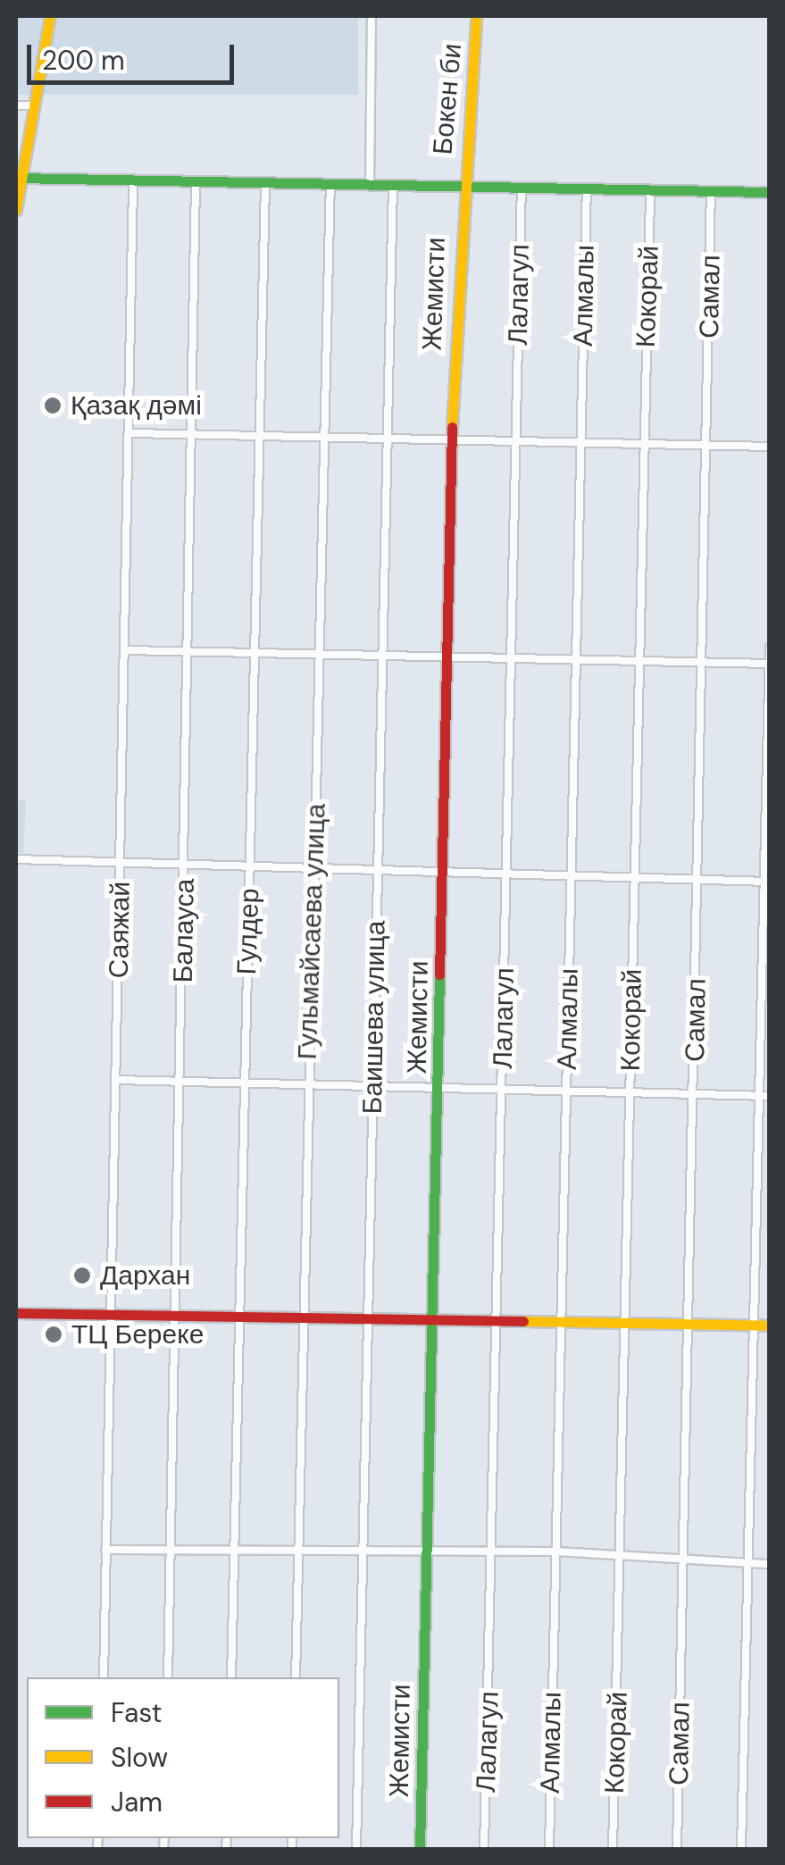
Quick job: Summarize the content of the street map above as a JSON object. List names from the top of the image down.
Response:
{
  "streets": {
    "street": [
      "Бокен би",
      "Жемисти",
      "Лалагул",
      "Алмалы",
      "Кокорай",
      "Самал",
      "Саяжай",
      "Балауса",
      "Гулдер",
      "Гульмайсаева улица",
      "Баишева улица"
    ]
  },
  "crossings": [
    ["Бокен би", "Жемисти"]
  ],
  "places": ["Қазақ дәмі", "Дархан", "ТЦ Береке"],
  "legend": ["Fast", "Slow", "Jam"],
  "scale_bar": "200 m"
}
